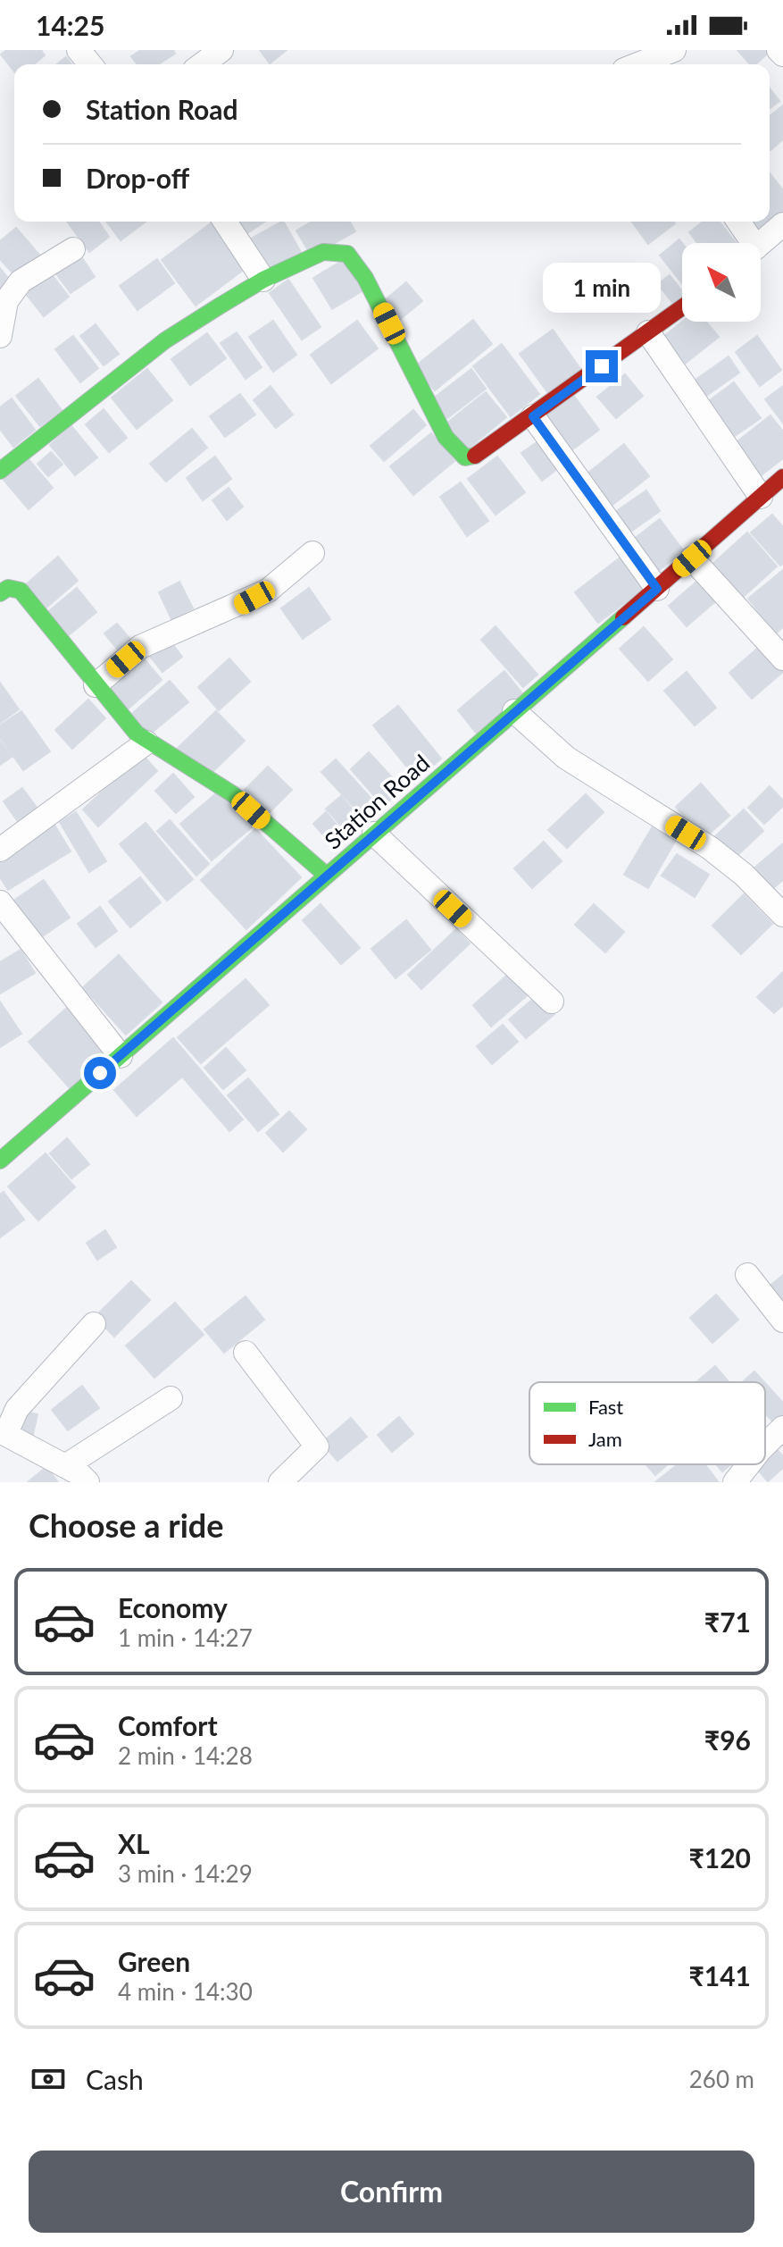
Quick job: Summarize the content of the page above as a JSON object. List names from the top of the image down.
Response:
{
  "streets": {
    "street": ["Station Road"]
  },
  "legend": ["Fast", "Jam"],
  "north": "top left",
  "page": {
    "status": "14:25",
    "banner": ["Station Road", "Drop-off"],
    "bubble": "1 min",
    "heading": "Choose a ride",
    "list": [
      {
        "name": "Economy",
        "note": "1 min · 14:27",
        "value": "₹71"
      },
      {
        "name": "Comfort",
        "note": "2 min · 14:28",
        "value": "₹96"
      },
      {
        "name": "XL",
        "note": "3 min · 14:29",
        "value": "₹120"
      },
      {
        "name": "Green",
        "note": "4 min · 14:30",
        "value": "₹141"
      }
    ],
    "pay": ["Cash", "260 m"],
    "buttons": "Confirm"
  }
}
